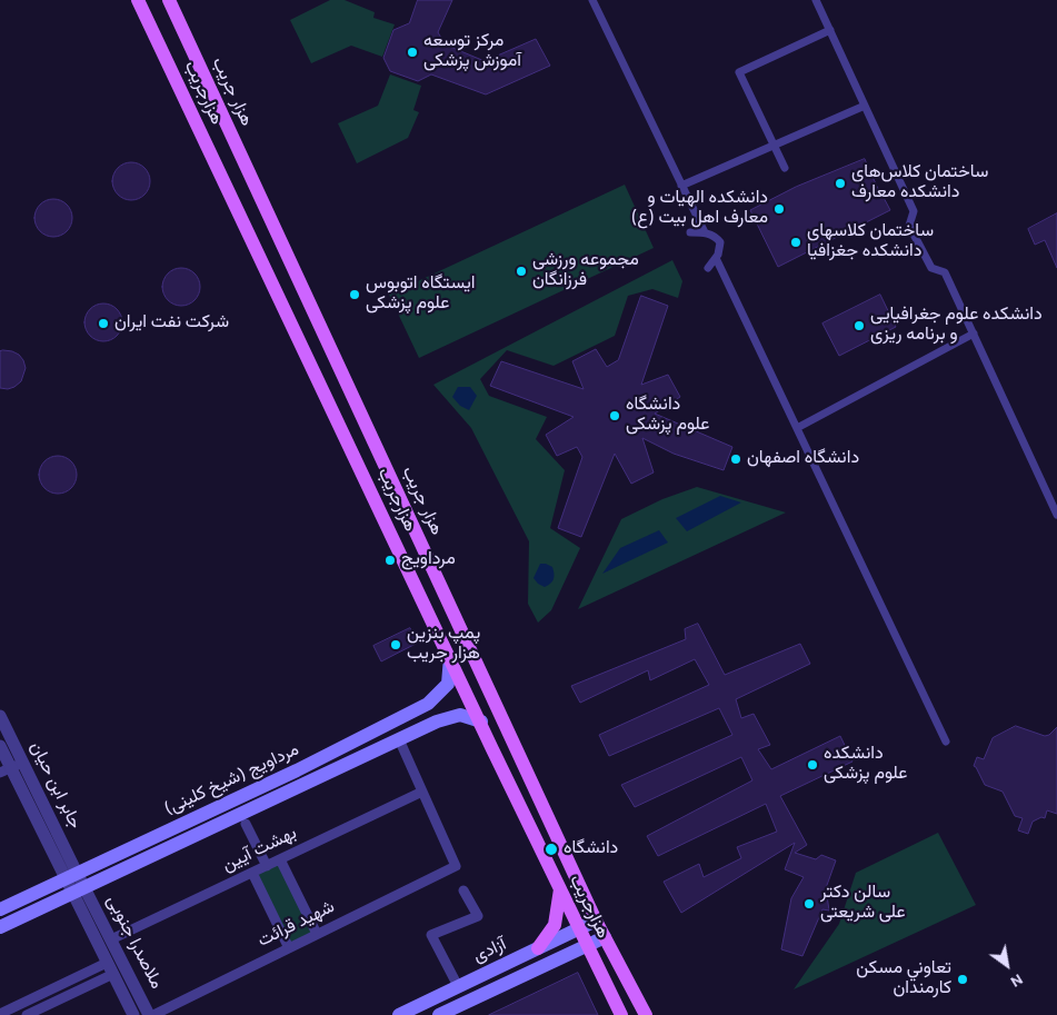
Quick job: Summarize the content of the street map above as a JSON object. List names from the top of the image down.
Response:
{
  "streets": {
    "main road": [
      "هزار جریب",
      "هزارجریب",
      "مرداویج (شیخ کلینی)",
      "آزادی"
    ],
    "street": [
      "جابر ابن حیان",
      "بهشت آیین",
      "شهید قرائت",
      "ملاصدرا جنوبی"
    ]
  },
  "crossings": [
    ["هزار جریب", "آزادی"],
    ["هزارجریب", "مرداویج (شیخ کلینی)"],
    ["هزارجریب", "آزادی"],
    ["مرداویج (شیخ کلینی)", "جابر ابن حیان"],
    ["مرداویج (شیخ کلینی)", "ملاصدرا جنوبی"],
    ["جابر ابن حیان", "ملاصدرا جنوبی"],
    ["بهشت آیین", "شهید قرائت"],
    ["بهشت آیین", "ملاصدرا جنوبی"],
    ["شهید قرائت", "ملاصدرا جنوبی"]
  ],
  "places": [
    "مرکز توسعه آموزش پزشکی",
    "ساختمان کلاس‌های دانشکده معارف",
    "دانشکده الهیات و معارف اهل بیت (ع)",
    "ساختمان کلاسهای دانشکده جغزافیا",
    "مجموعه ورزشی فرزانگان",
    "ایستگاه اتوبوس علوم پزشکی",
    "شرکت نفت ایران",
    "دانشکده علوم جغرافیایی و برنامه ریزی",
    "دانشگاه علوم پزشکی",
    "دانشگاه اصفهان",
    "مرداویج",
    "پمپ بنزین هزار جریب",
    "دانشکده علوم پزشکی",
    "دانشگاه",
    "سالن دکتر علی شریعتی",
    "تعاوني مسکن کارمندان"
  ],
  "north": "bottom right"
}
